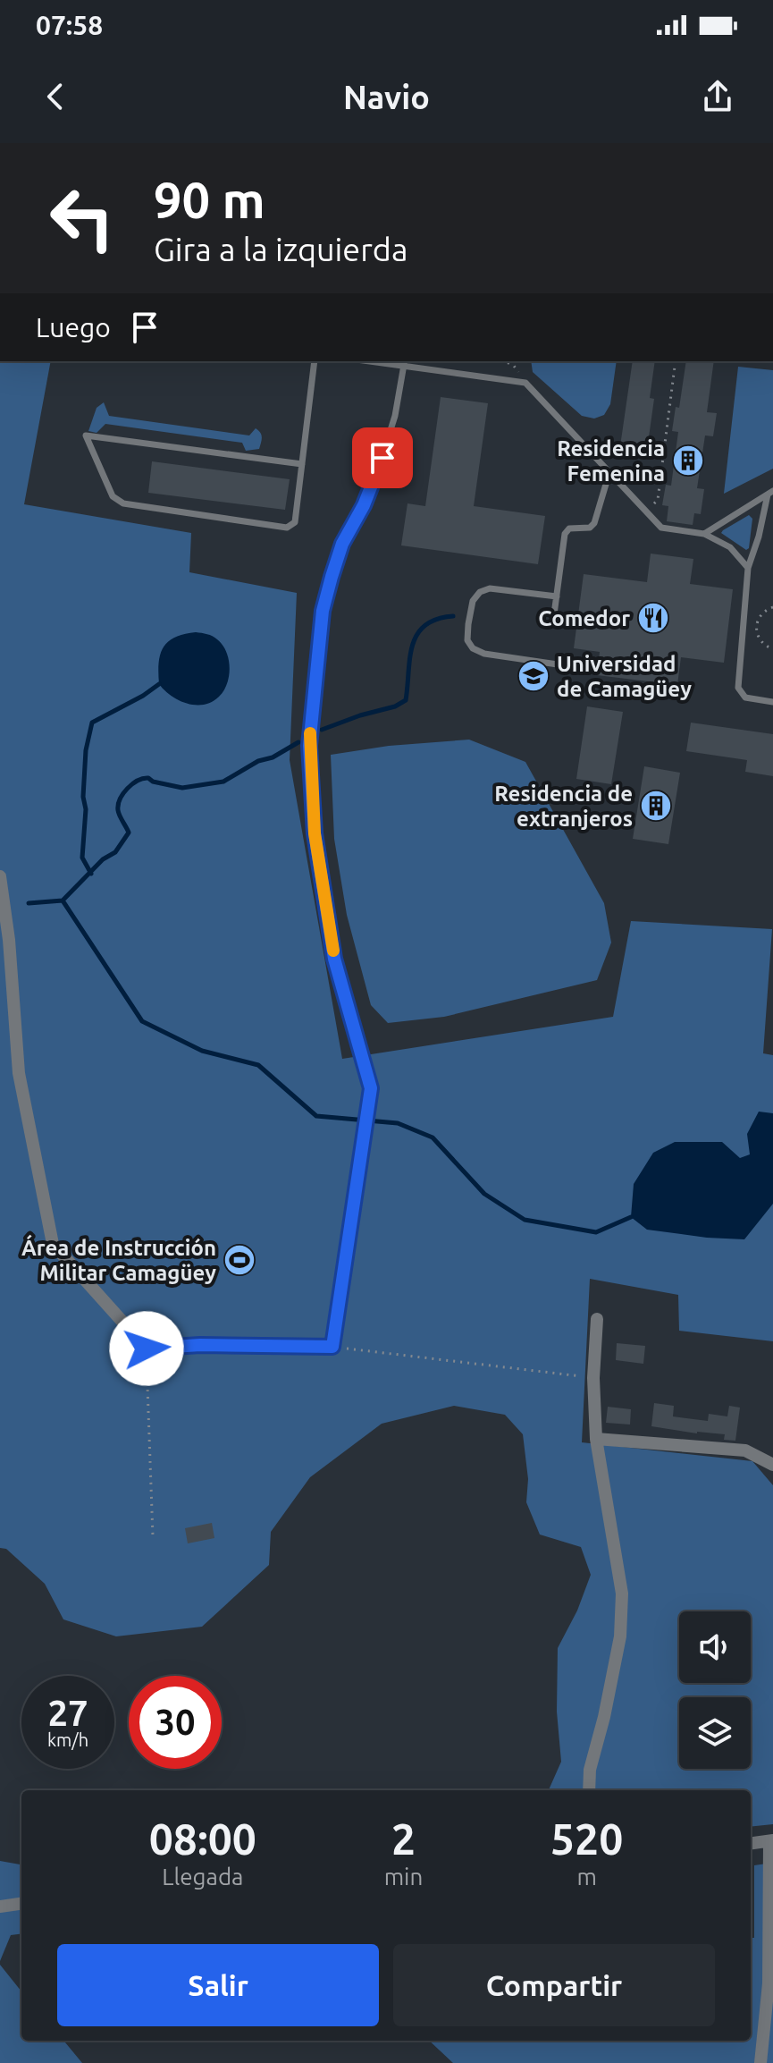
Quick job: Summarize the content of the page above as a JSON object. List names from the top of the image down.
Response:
{
  "places": {
    "building": ["Residencia Femenina", "Residencia de extranjeros"],
    "restaurant": ["Comedor"],
    "school or university": ["Universidad de Camagüey"],
    "sports": ["Área de Instrucción Militar Camagüey"]
  },
  "page": {
    "status": "07:58",
    "header": "Navio",
    "turn": ["90 m", "Gira a la izquierda"],
    "then": "Luego",
    "speed": "27 km/h",
    "limit": "30",
    "eta": [
      "08:00",
      "Llegada",
      "2",
      "min",
      "520",
      "m"
    ],
    "buttons": ["Salir", "Compartir"]
  }
}
